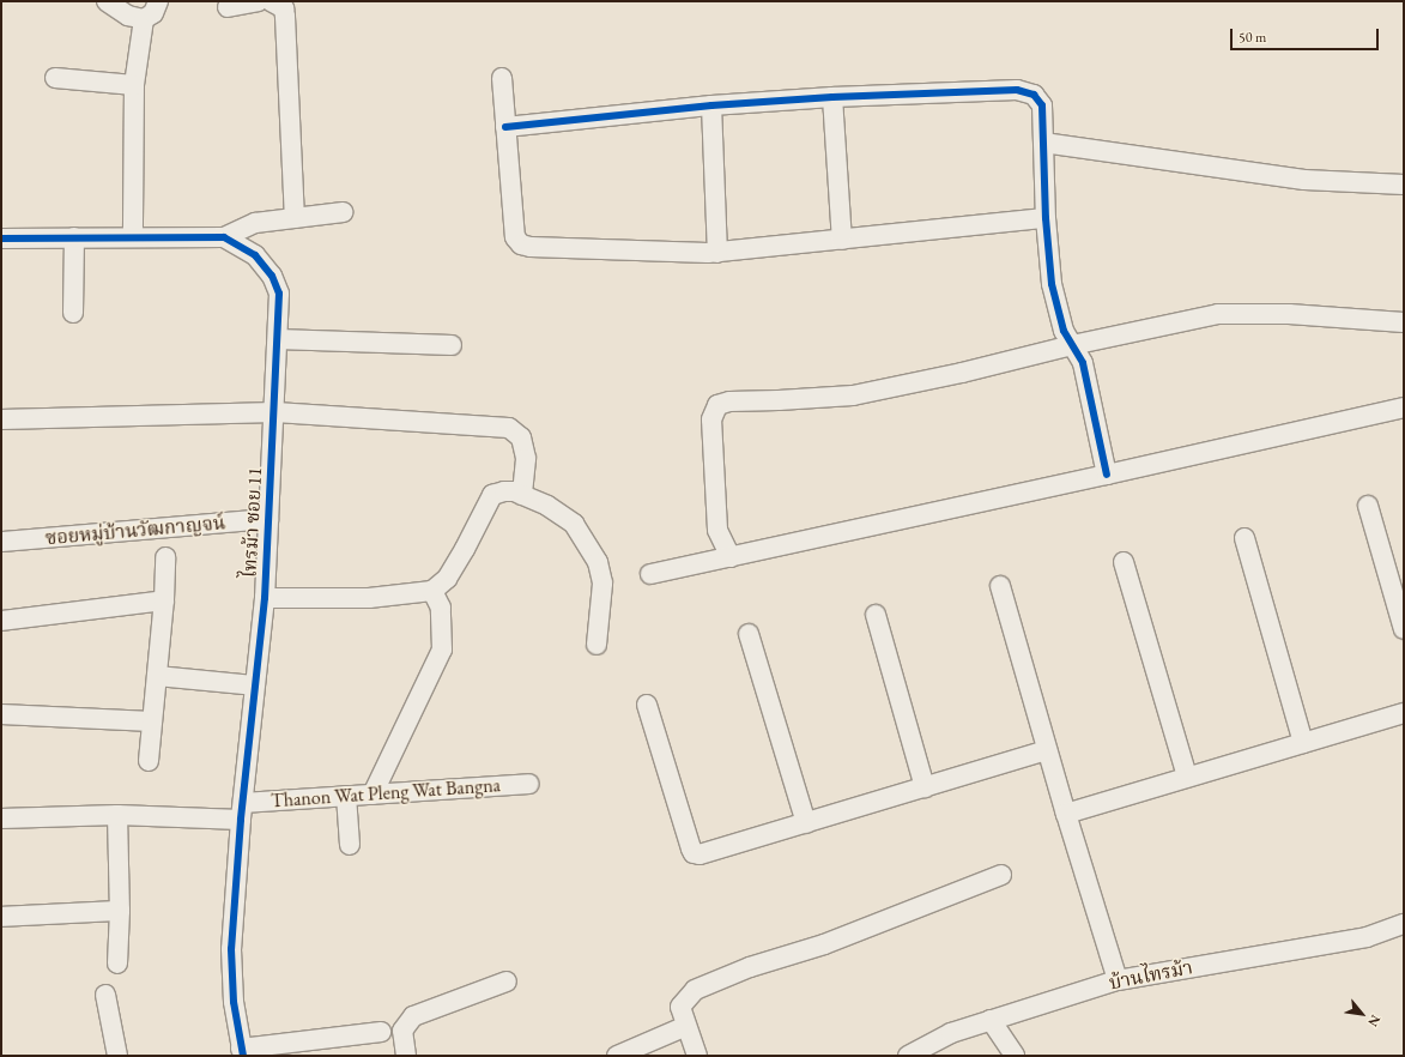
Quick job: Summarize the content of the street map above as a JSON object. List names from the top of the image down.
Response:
{
  "streets": {
    "street": [
      "ไทรม้า ซอย 11",
      "ซอยหมู่บ้านวัฒกาญจน์",
      "Thanon Wat Pleng Wat Bangna",
      "บ้านไทรม้า"
    ]
  },
  "crossings": [
    ["ไทรม้า ซอย 11", "ซอยหมู่บ้านวัฒกาญจน์"],
    ["ไทรม้า ซอย 11", "Thanon Wat Pleng Wat Bangna"]
  ],
  "scale_bar": "50 m",
  "north": "bottom right"
}
